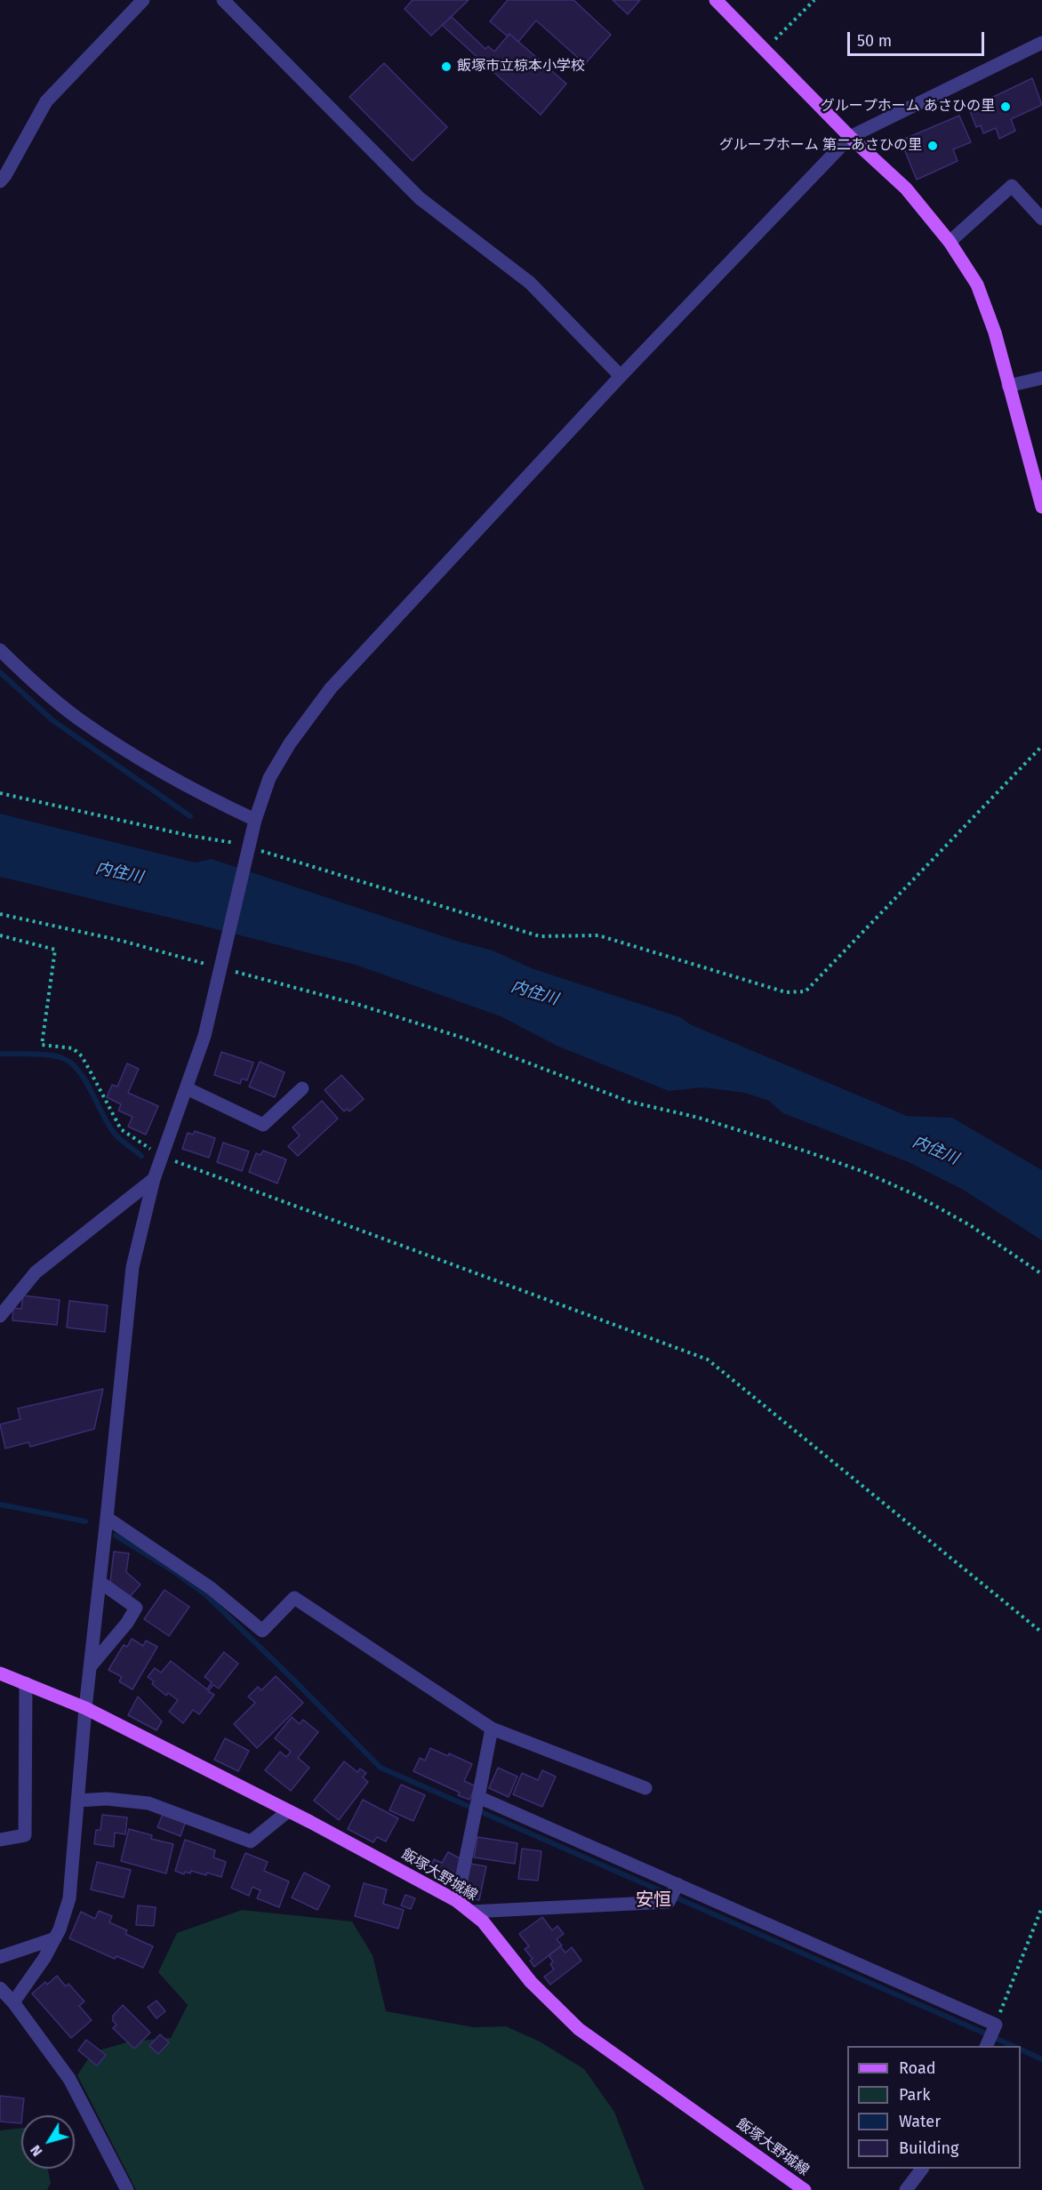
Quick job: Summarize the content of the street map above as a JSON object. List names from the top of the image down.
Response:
{
  "streets": {
    "main road": ["飯塚大野城線"]
  },
  "districts": ["安恒"],
  "water": ["内住川"],
  "places": ["飯塚市立椋本小学校", "グループホーム あさひの里", "グループホーム 第二あさひの里"],
  "legend": [
    "Road",
    "Park",
    "Water",
    "Building"
  ],
  "scale_bar": "50 m",
  "north": "bottom left"
}
